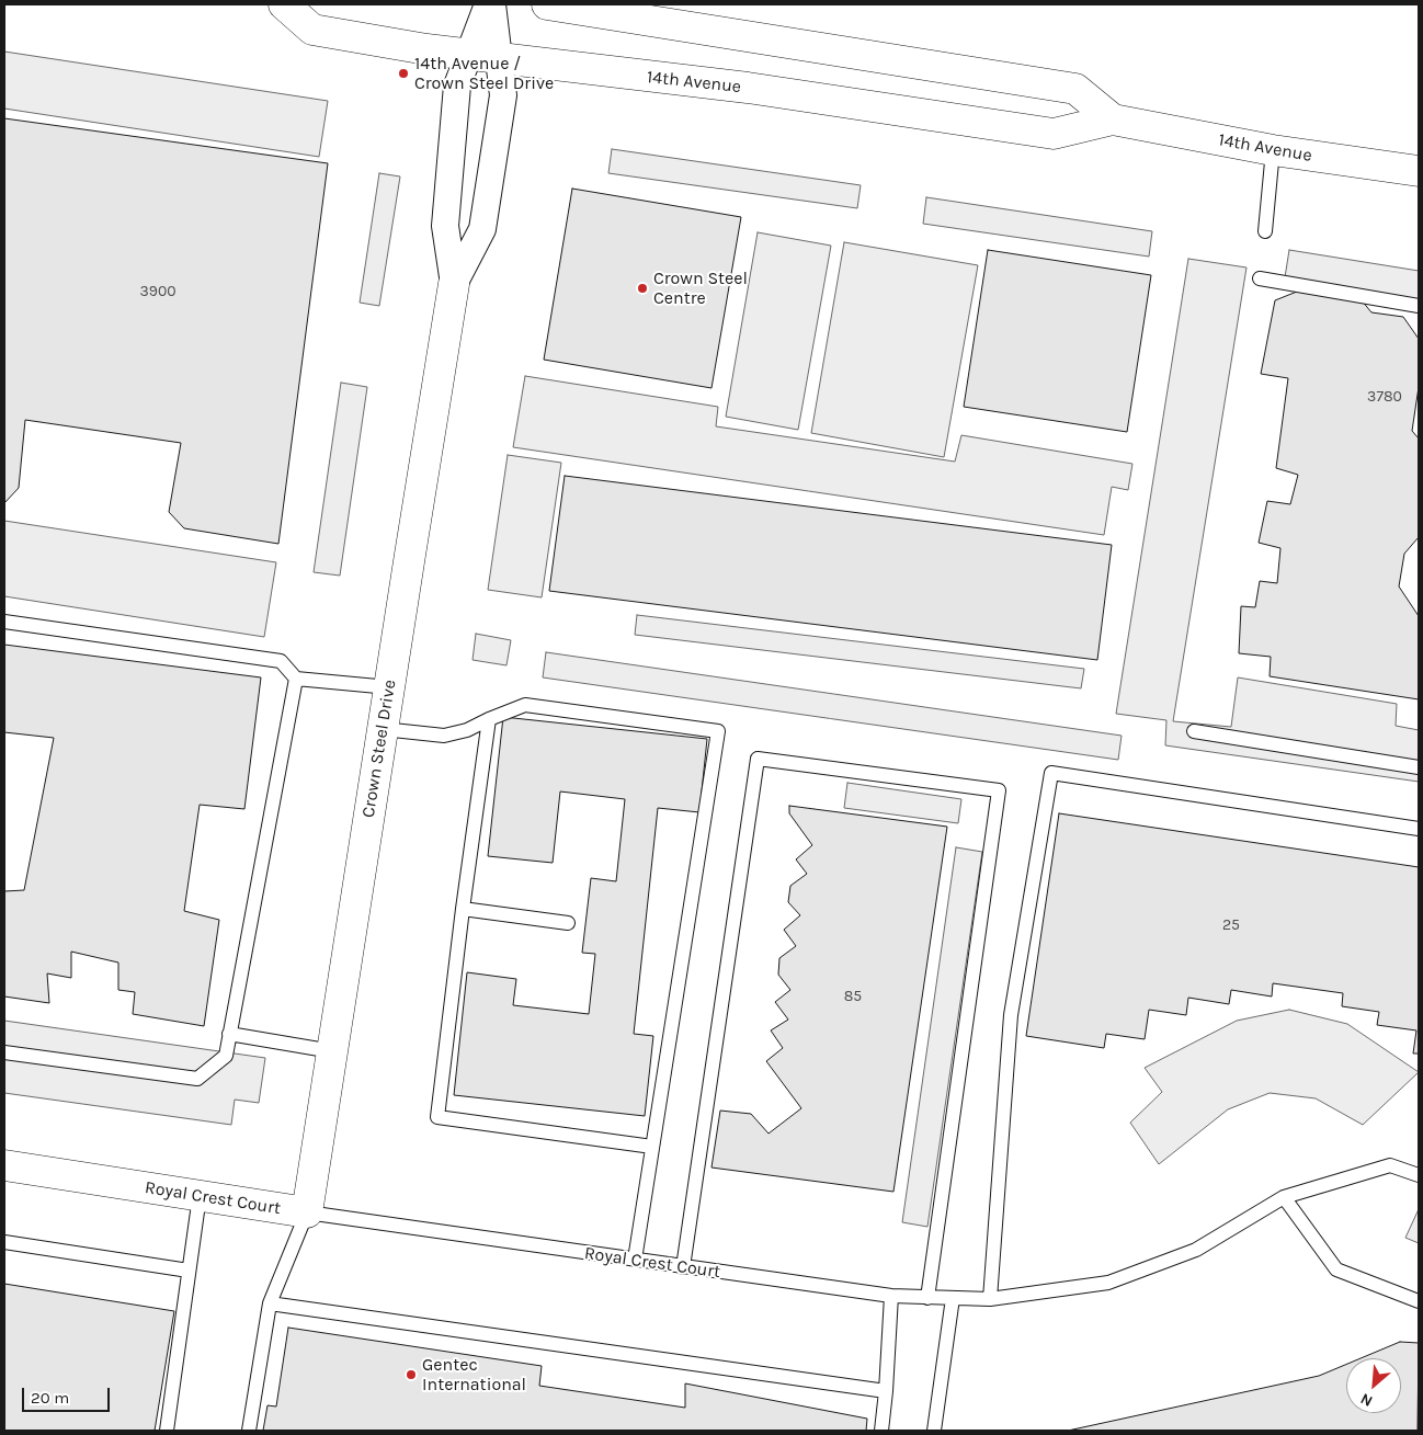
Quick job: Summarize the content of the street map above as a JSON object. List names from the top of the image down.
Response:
{
  "streets": {
    "main road": ["14th Avenue", "Crown Steel Drive", "Royal Crest Court"]
  },
  "crossings": [
    ["14th Avenue", "Crown Steel Drive"],
    ["Crown Steel Drive", "Royal Crest Court"]
  ],
  "places": ["14th Avenue / Crown Steel Drive", "Crown Steel Centre", "Gentec International"],
  "house_numbers": [
    "3900",
    "3780",
    "25",
    "85"
  ],
  "scale_bar": "20 m",
  "north": "bottom left"
}
